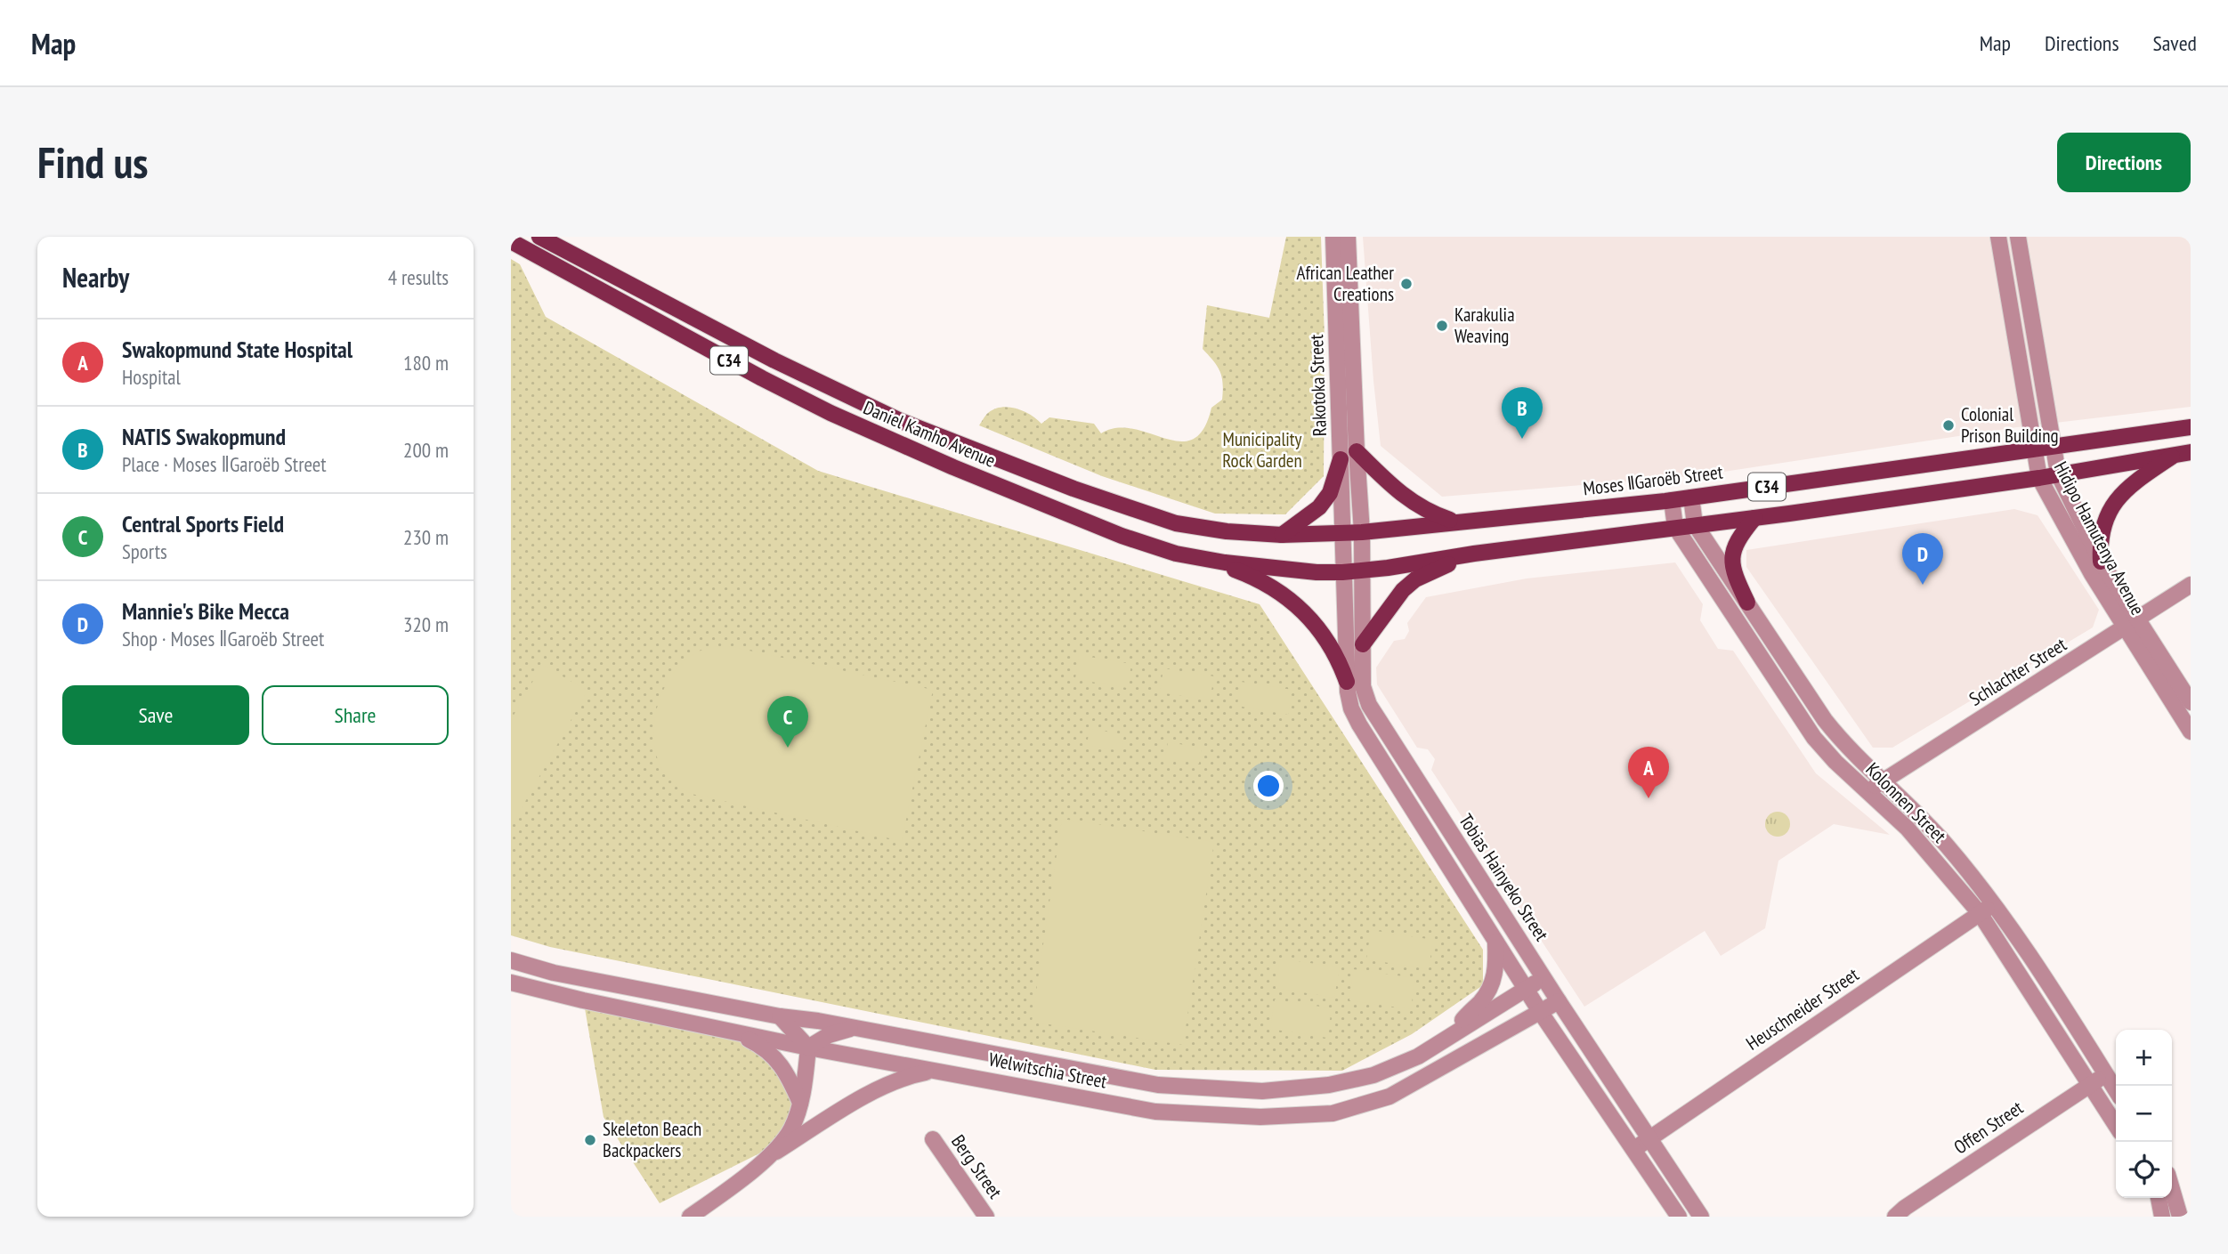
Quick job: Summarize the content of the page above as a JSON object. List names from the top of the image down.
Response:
{
  "streets": {
    "main road": ["C34", "Daniel Kamho Avenue", "Moses ǁGaroëb Street"],
    "street": [
      "Rakotoka Street",
      "Hidipo Hamutenya Avenue",
      "Schlachter Street",
      "Kolonnen Street",
      "Tobias Hainyeko Street",
      "Heuschneider Street",
      "Welwitschia Street",
      "Offen Street",
      "Berg Street"
    ]
  },
  "crossings": [
    ["C34", "Daniel Kamho Avenue"],
    ["C34", "Hidipo Hamutenya Avenue"],
    ["C34", "Kolonnen Street"],
    ["C34", "Tobias Hainyeko Street"],
    ["Rakotoka Street", "Daniel Kamho Avenue"],
    ["Rakotoka Street", "Moses ǁGaroëb Street"],
    ["Rakotoka Street", "Tobias Hainyeko Street"],
    ["Daniel Kamho Avenue", "Moses ǁGaroëb Street"],
    ["Daniel Kamho Avenue", "Tobias Hainyeko Street"],
    ["Moses ǁGaroëb Street", "Hidipo Hamutenya Avenue"],
    ["Moses ǁGaroëb Street", "Kolonnen Street"],
    ["Moses ǁGaroëb Street", "Tobias Hainyeko Street"],
    ["Hidipo Hamutenya Avenue", "Schlachter Street"],
    ["Schlachter Street", "Kolonnen Street"],
    ["Kolonnen Street", "Heuschneider Street"],
    ["Kolonnen Street", "Offen Street"],
    ["Tobias Hainyeko Street", "Heuschneider Street"],
    ["Tobias Hainyeko Street", "Welwitschia Street"]
  ],
  "parks": ["Municipality Rock Garden"],
  "places": [
    "African Leather Creations",
    "Karakulia Weaving",
    "Colonial Prison Building",
    "Skeleton Beach Backpackers"
  ],
  "page": {
    "header": "Map",
    "nav": ["Map", "Directions", "Saved"],
    "buttons": [
      "Directions",
      ["Save", "Share"]
    ],
    "title": "Find us",
    "heading": ["Nearby", "4 results"],
    "list": [
      {
        "mark": "A",
        "name": "Swakopmund State Hospital",
        "note": "Hospital",
        "value": "180 m"
      },
      {
        "mark": "B",
        "name": "NATIS Swakopmund",
        "note": "Place · Moses ǁGaroëb Street",
        "value": "200 m"
      },
      {
        "mark": "C",
        "name": "Central Sports Field",
        "note": "Sports",
        "value": "230 m"
      },
      {
        "mark": "D",
        "name": "Mannie's Bike Mecca",
        "note": "Shop · Moses ǁGaroëb Street",
        "value": "320 m"
      }
    ],
    "pins": [
      "B",
      "D",
      "C",
      "A"
    ],
    "map_buttons": ["+", "−"]
  }
}
